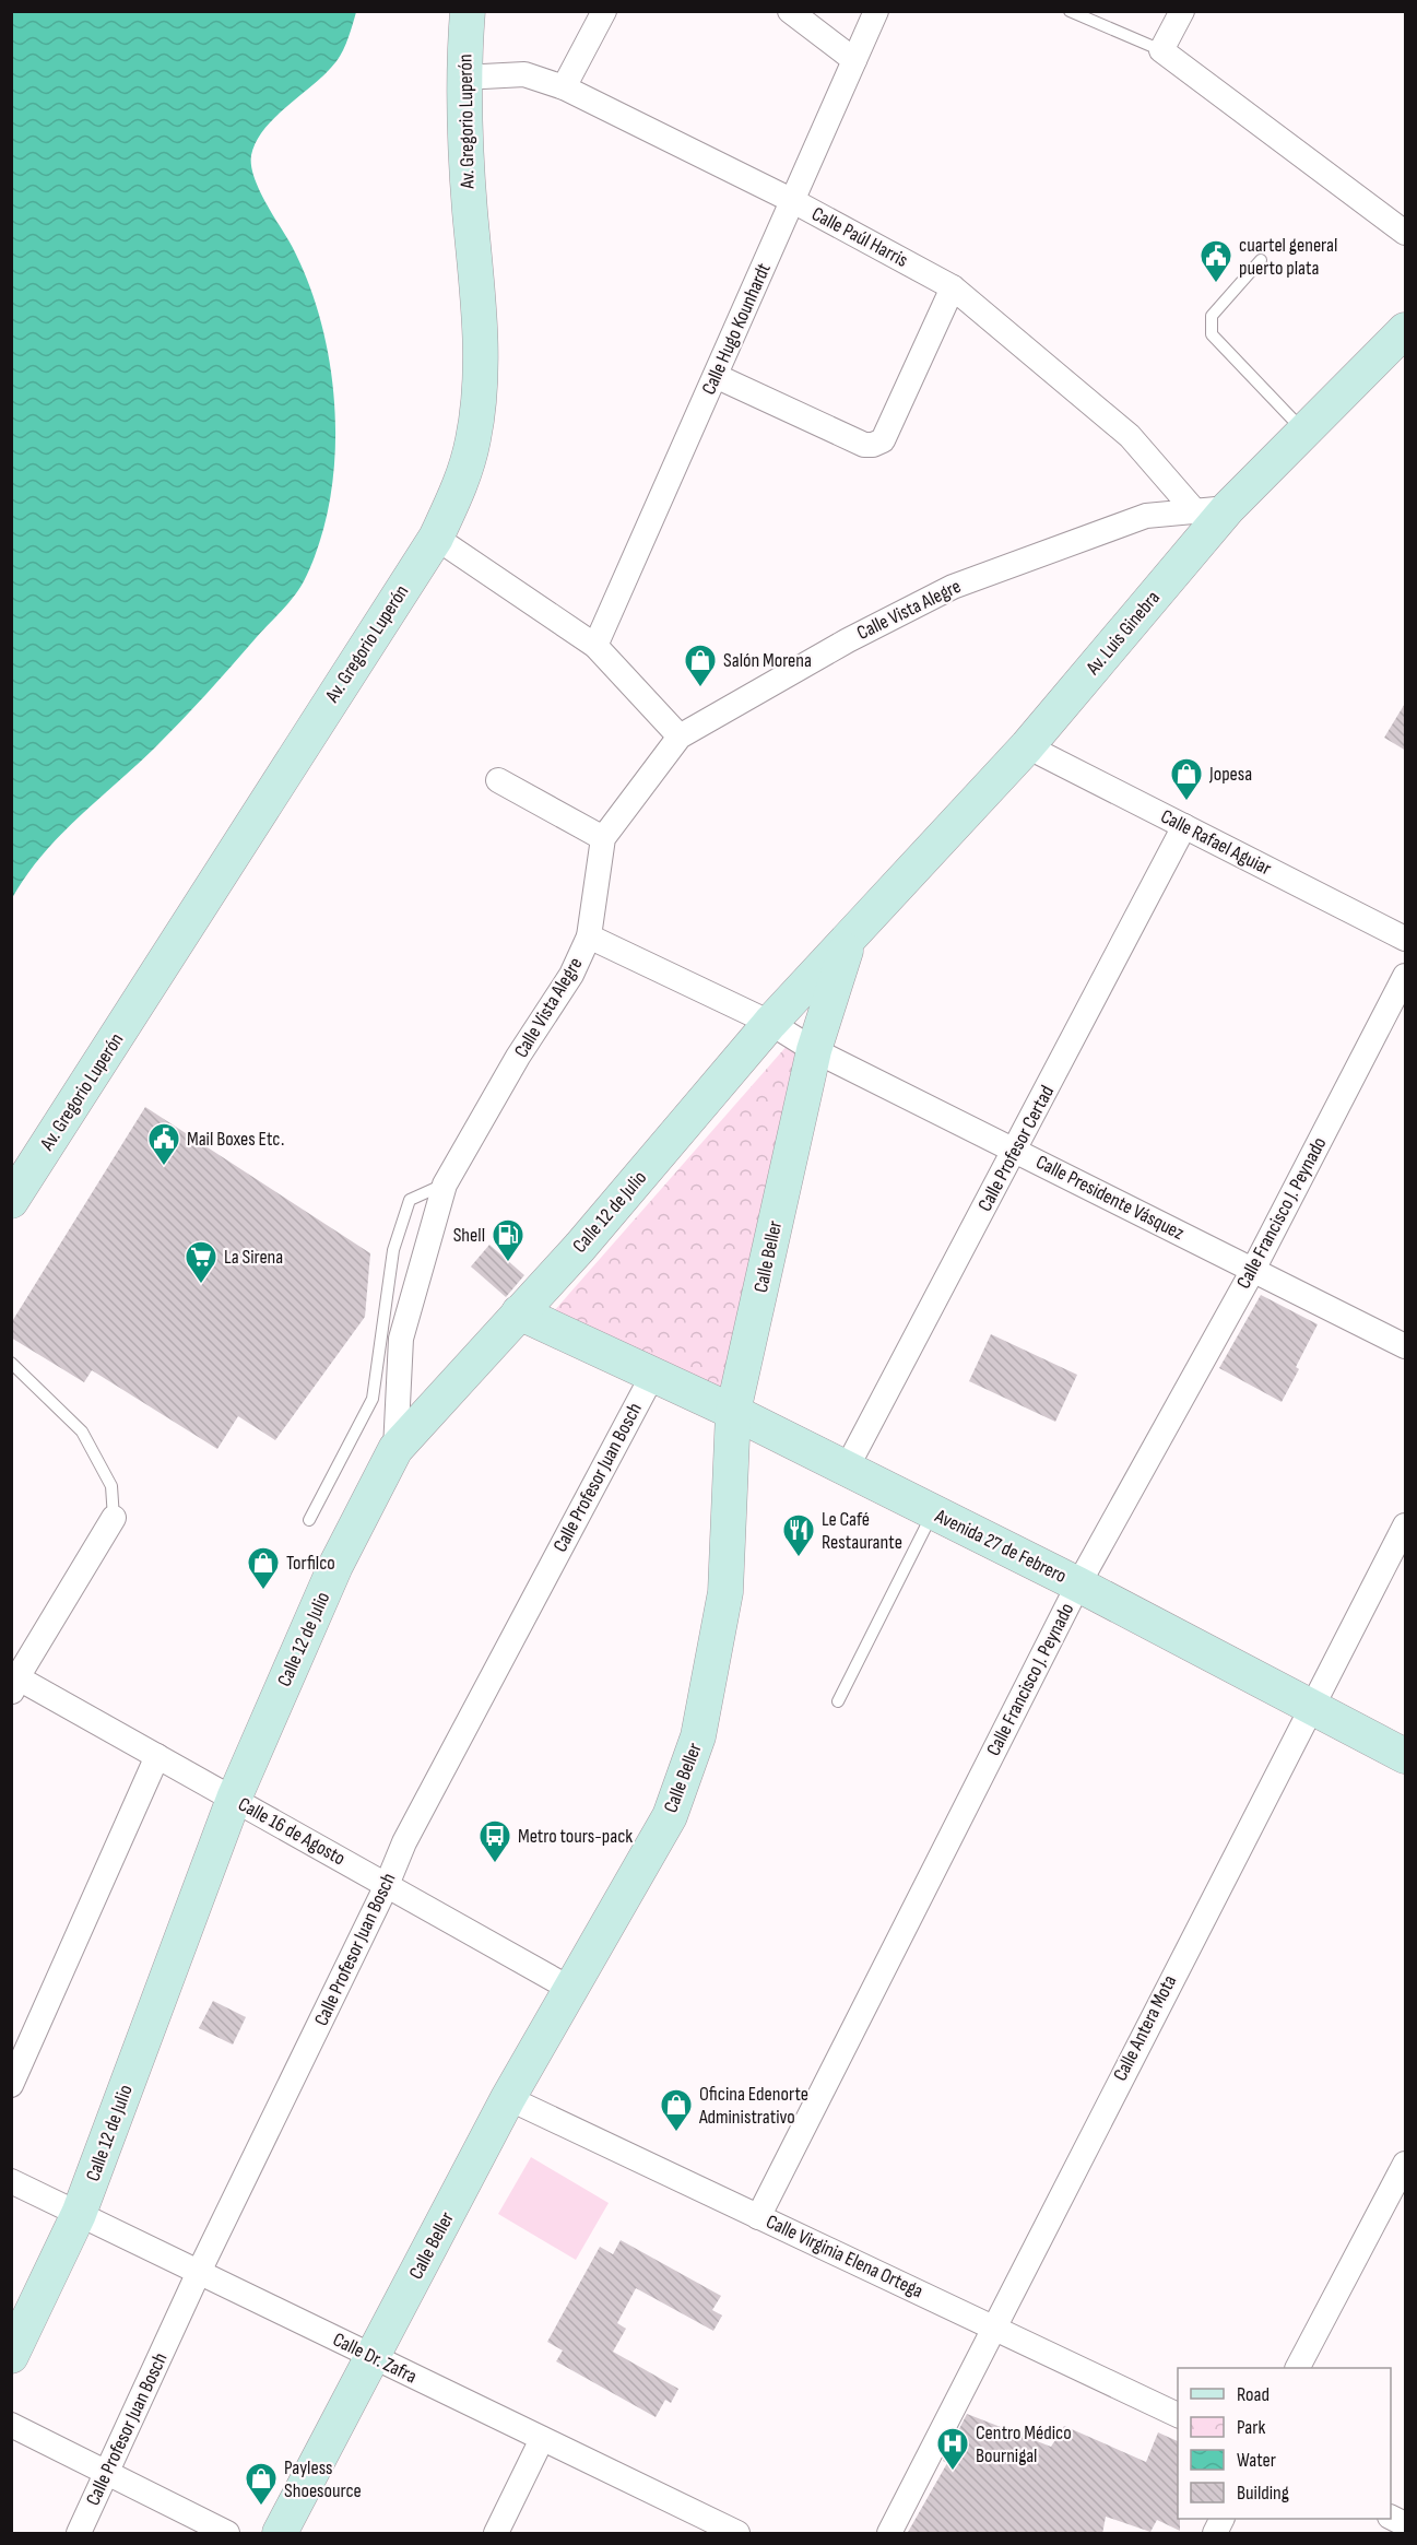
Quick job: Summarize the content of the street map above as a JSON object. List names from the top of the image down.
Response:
{
  "streets": {
    "street": [
      "Av. Gregorio Luperón",
      "Calle Paúl Harris",
      "Calle Hugo Kounhardt",
      "Calle Vista Alegre",
      "Av. Luis Ginebra",
      "Calle Rafael Aguiar",
      "Calle Profesor Certad",
      "Calle Presidente Vásquez",
      "Calle 12 de Julio",
      "Calle Francisco J. Peynado",
      "Calle Beller",
      "Calle Profesor Juan Bosch",
      "Avenida 27 de Febrero",
      "Calle 16 de Agosto",
      "Calle Antera Mota",
      "Calle Virginia Elena Ortega",
      "Calle Dr. Zafra"
    ]
  },
  "crossings": [
    ["Av. Gregorio Luperón", "Calle Paúl Harris"],
    ["Calle Paúl Harris", "Calle Hugo Kounhardt"],
    ["Calle Paúl Harris", "Calle Vista Alegre"],
    ["Calle Vista Alegre", "Av. Luis Ginebra"],
    ["Calle Vista Alegre", "Calle 12 de Julio"],
    ["Av. Luis Ginebra", "Calle Rafael Aguiar"],
    ["Av. Luis Ginebra", "Calle 12 de Julio"],
    ["Av. Luis Ginebra", "Calle Beller"],
    ["Calle Rafael Aguiar", "Calle Profesor Certad"],
    ["Calle Profesor Certad", "Calle Presidente Vásquez"],
    ["Calle Profesor Certad", "Avenida 27 de Febrero"],
    ["Calle Presidente Vásquez", "Calle 12 de Julio"],
    ["Calle Presidente Vásquez", "Calle Francisco J. Peynado"],
    ["Calle Presidente Vásquez", "Calle Beller"],
    ["Calle 12 de Julio", "Calle Beller"],
    ["Calle 12 de Julio", "Avenida 27 de Febrero"],
    ["Calle 12 de Julio", "Calle 16 de Agosto"],
    ["Calle 12 de Julio", "Calle Dr. Zafra"],
    ["Calle Francisco J. Peynado", "Avenida 27 de Febrero"],
    ["Calle Francisco J. Peynado", "Calle Virginia Elena Ortega"],
    ["Calle Beller", "Avenida 27 de Febrero"],
    ["Calle Beller", "Calle 16 de Agosto"],
    ["Calle Beller", "Calle Virginia Elena Ortega"],
    ["Calle Beller", "Calle Dr. Zafra"],
    ["Calle Profesor Juan Bosch", "Avenida 27 de Febrero"],
    ["Calle Profesor Juan Bosch", "Calle 16 de Agosto"],
    ["Calle Profesor Juan Bosch", "Calle Dr. Zafra"],
    ["Avenida 27 de Febrero", "Calle Antera Mota"],
    ["Calle Antera Mota", "Calle Virginia Elena Ortega"]
  ],
  "places": {
    "public building": ["cuartel general puerto plata", "Mail Boxes Etc."],
    "shop": [
      "Salón Morena",
      "Jopesa",
      "Torfilco",
      "Oficina Edenorte Administrativo",
      "Payless Shoesource"
    ],
    "fuel station": ["Shell"],
    "supermarket": ["La Sirena"],
    "restaurant": ["Le Café Restaurante"],
    "bus stop": ["Metro tours-pack"],
    "hospital": ["Centro Médico Bournigal"]
  },
  "legend": [
    "Road",
    "Park",
    "Water",
    "Building"
  ]
}
